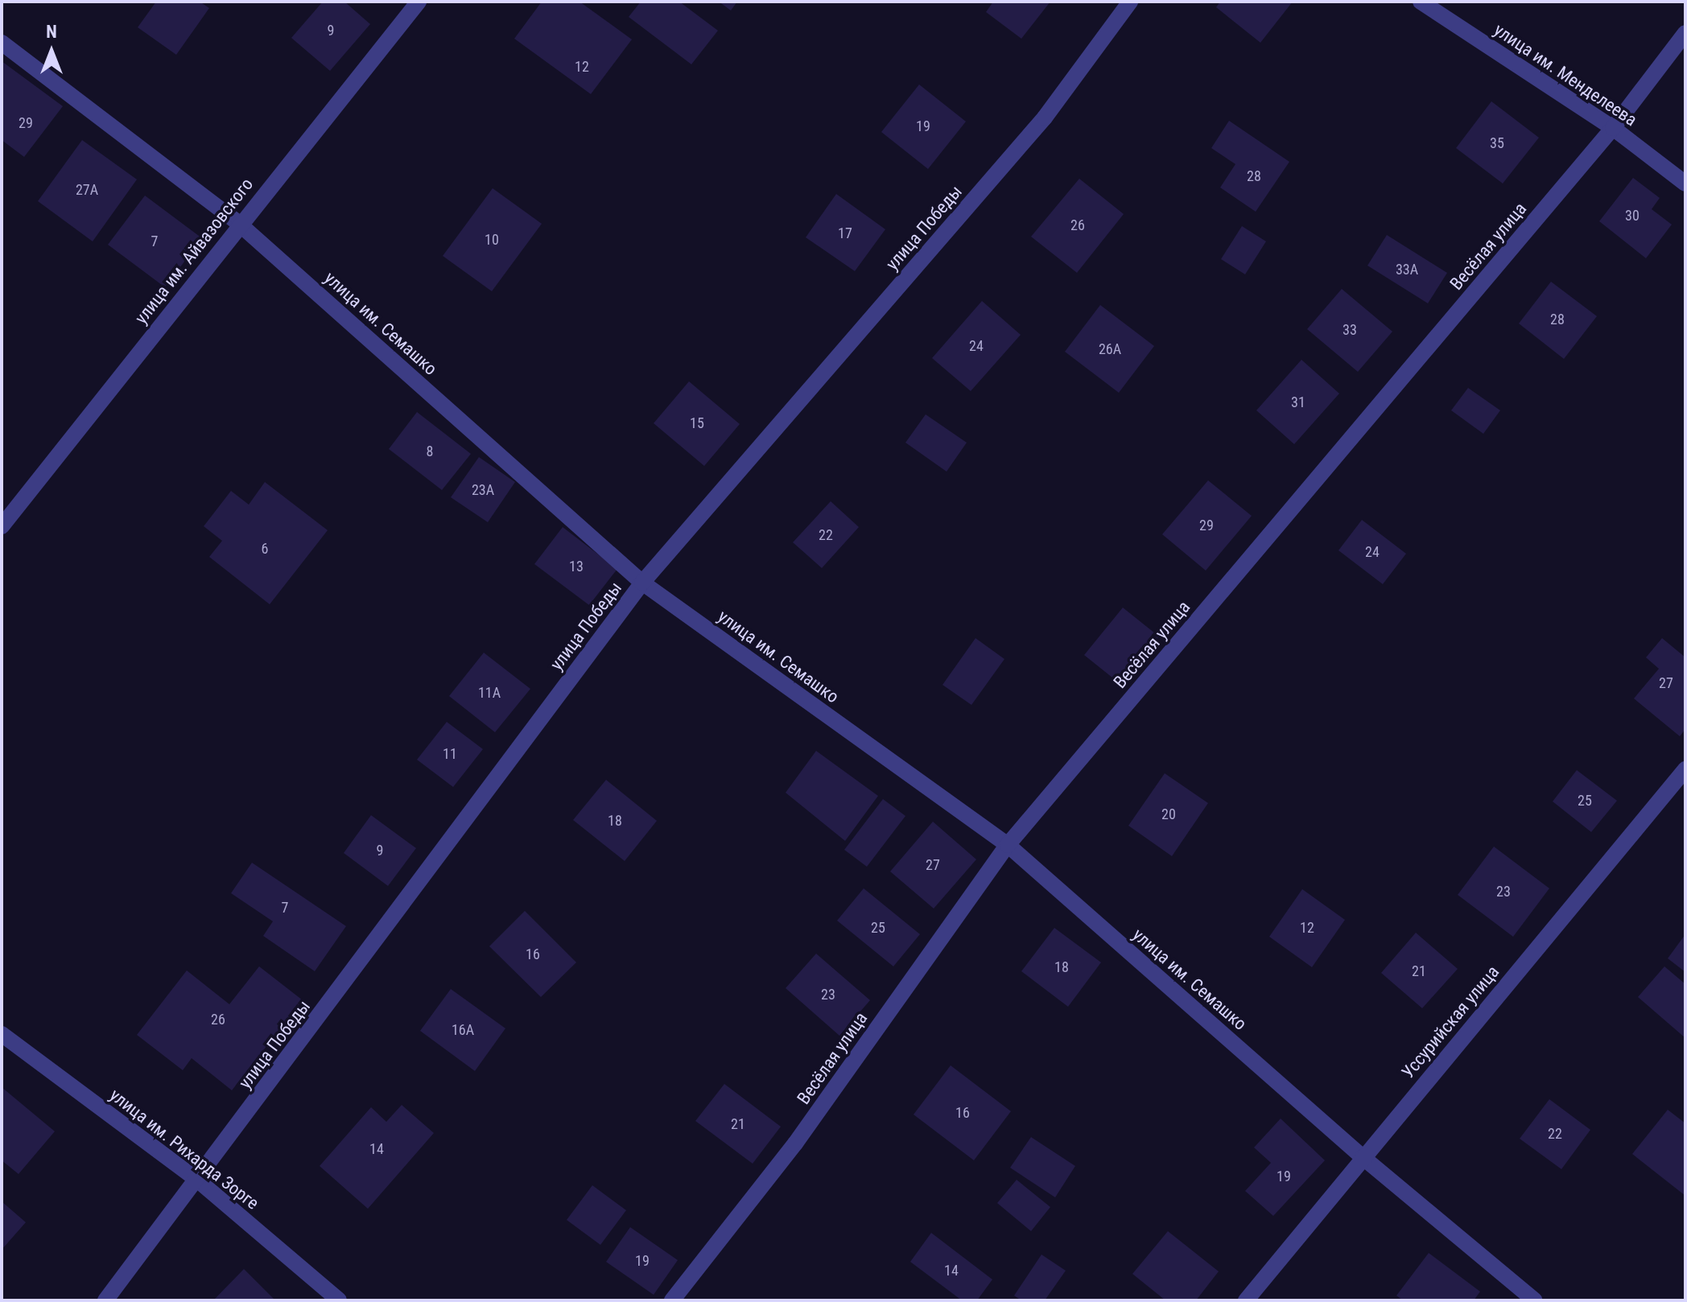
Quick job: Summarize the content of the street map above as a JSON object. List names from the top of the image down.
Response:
{
  "streets": {
    "street": [
      "улица им. Менделеева",
      "улица Победы",
      "Весёлая улица",
      "улица им. Айвазовского",
      "улица им. Семашко",
      "Уссурийская улица",
      "улица им. Рихарда Зорге"
    ]
  },
  "crossings": [
    ["улица им. Менделеева", "Весёлая улица"],
    ["улица Победы", "улица им. Семашко"],
    ["улица Победы", "улица им. Рихарда Зорге"],
    ["Весёлая улица", "улица им. Семашко"],
    ["улица им. Айвазовского", "улица им. Семашко"],
    ["улица им. Семашко", "Уссурийская улица"]
  ],
  "house_numbers": [
    "9",
    "12",
    "29",
    "19",
    "35",
    "28",
    "27А",
    "30",
    "26",
    "17",
    "10",
    "7",
    "33А",
    "28",
    "33",
    "24",
    "26А",
    "31",
    "15",
    "8",
    "23А",
    "29",
    "22",
    "6",
    "24",
    "13",
    "27",
    "11А",
    "11",
    "25",
    "20",
    "18",
    "9",
    "27",
    "23",
    "7",
    "25",
    "12",
    "16",
    "18",
    "21",
    "23",
    "26",
    "16А",
    "16",
    "21",
    "22",
    "14",
    "19",
    "19",
    "14"
  ],
  "north": "top"
}
